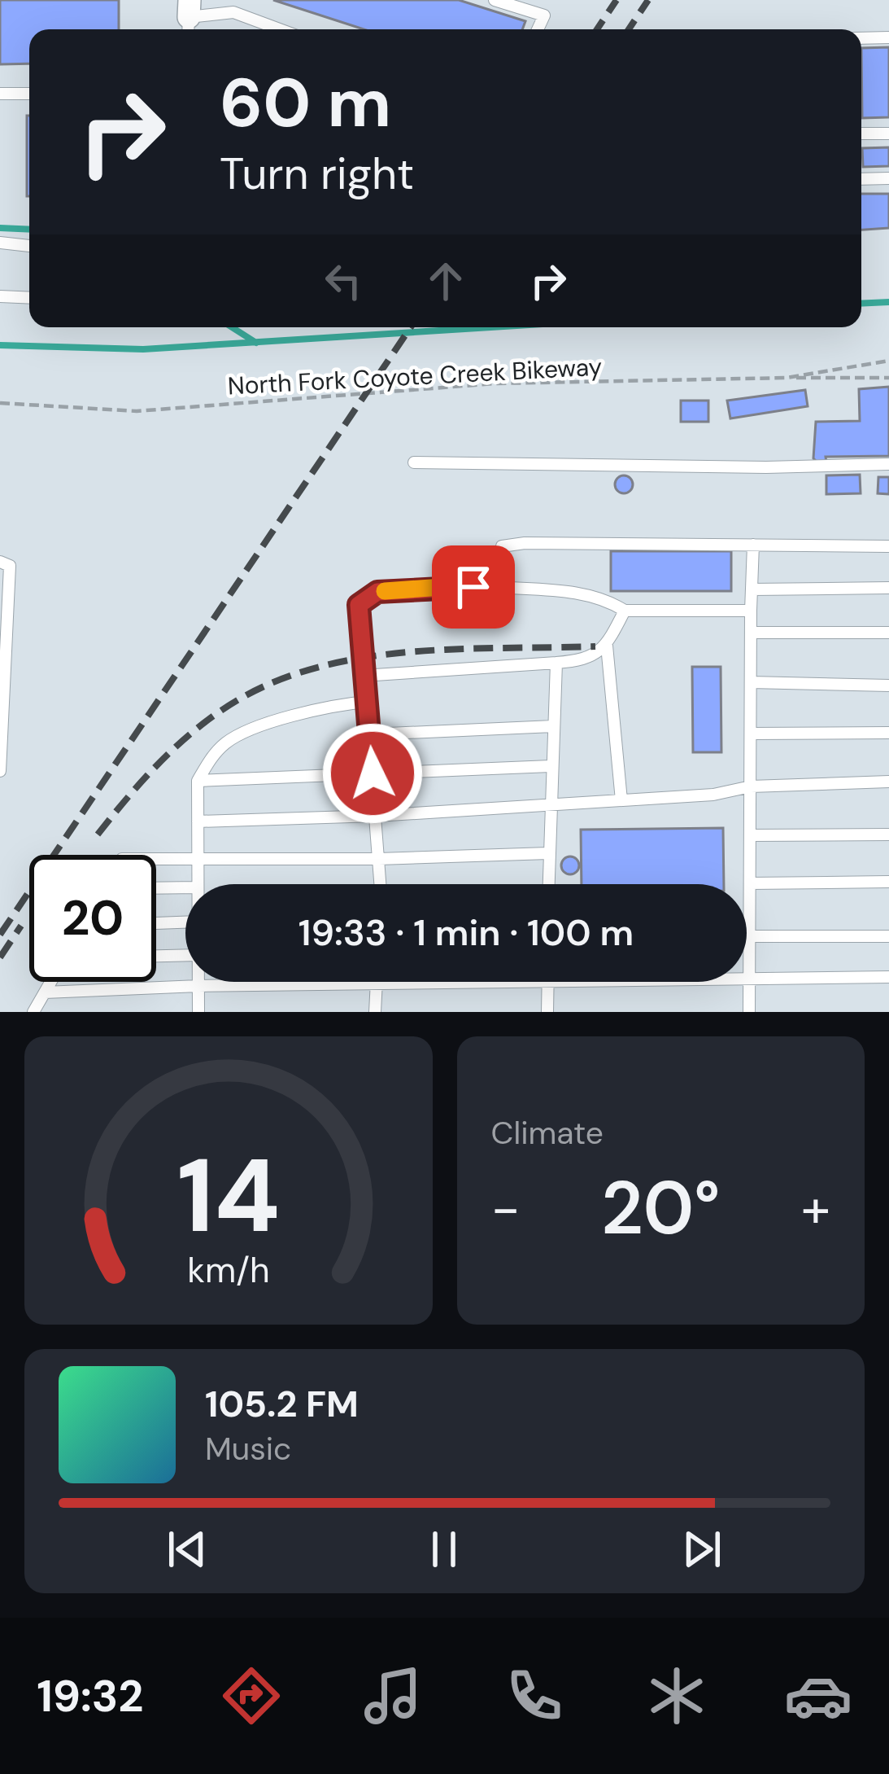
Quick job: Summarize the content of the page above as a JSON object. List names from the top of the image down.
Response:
{
  "streets": {
    "path": ["North Fork Coyote Creek Bikeway"]
  },
  "page": {
    "turn": ["60 m", "Turn right"],
    "limit": "20",
    "trip": "19:33 · 1 min · 100 m",
    "tile": "Climate",
    "heat": ["−", "20°", "+"],
    "song": ["105.2 FM", "Music"],
    "tabs": "19:32",
    "gauge": ["14", "km/h"]
  }
}
